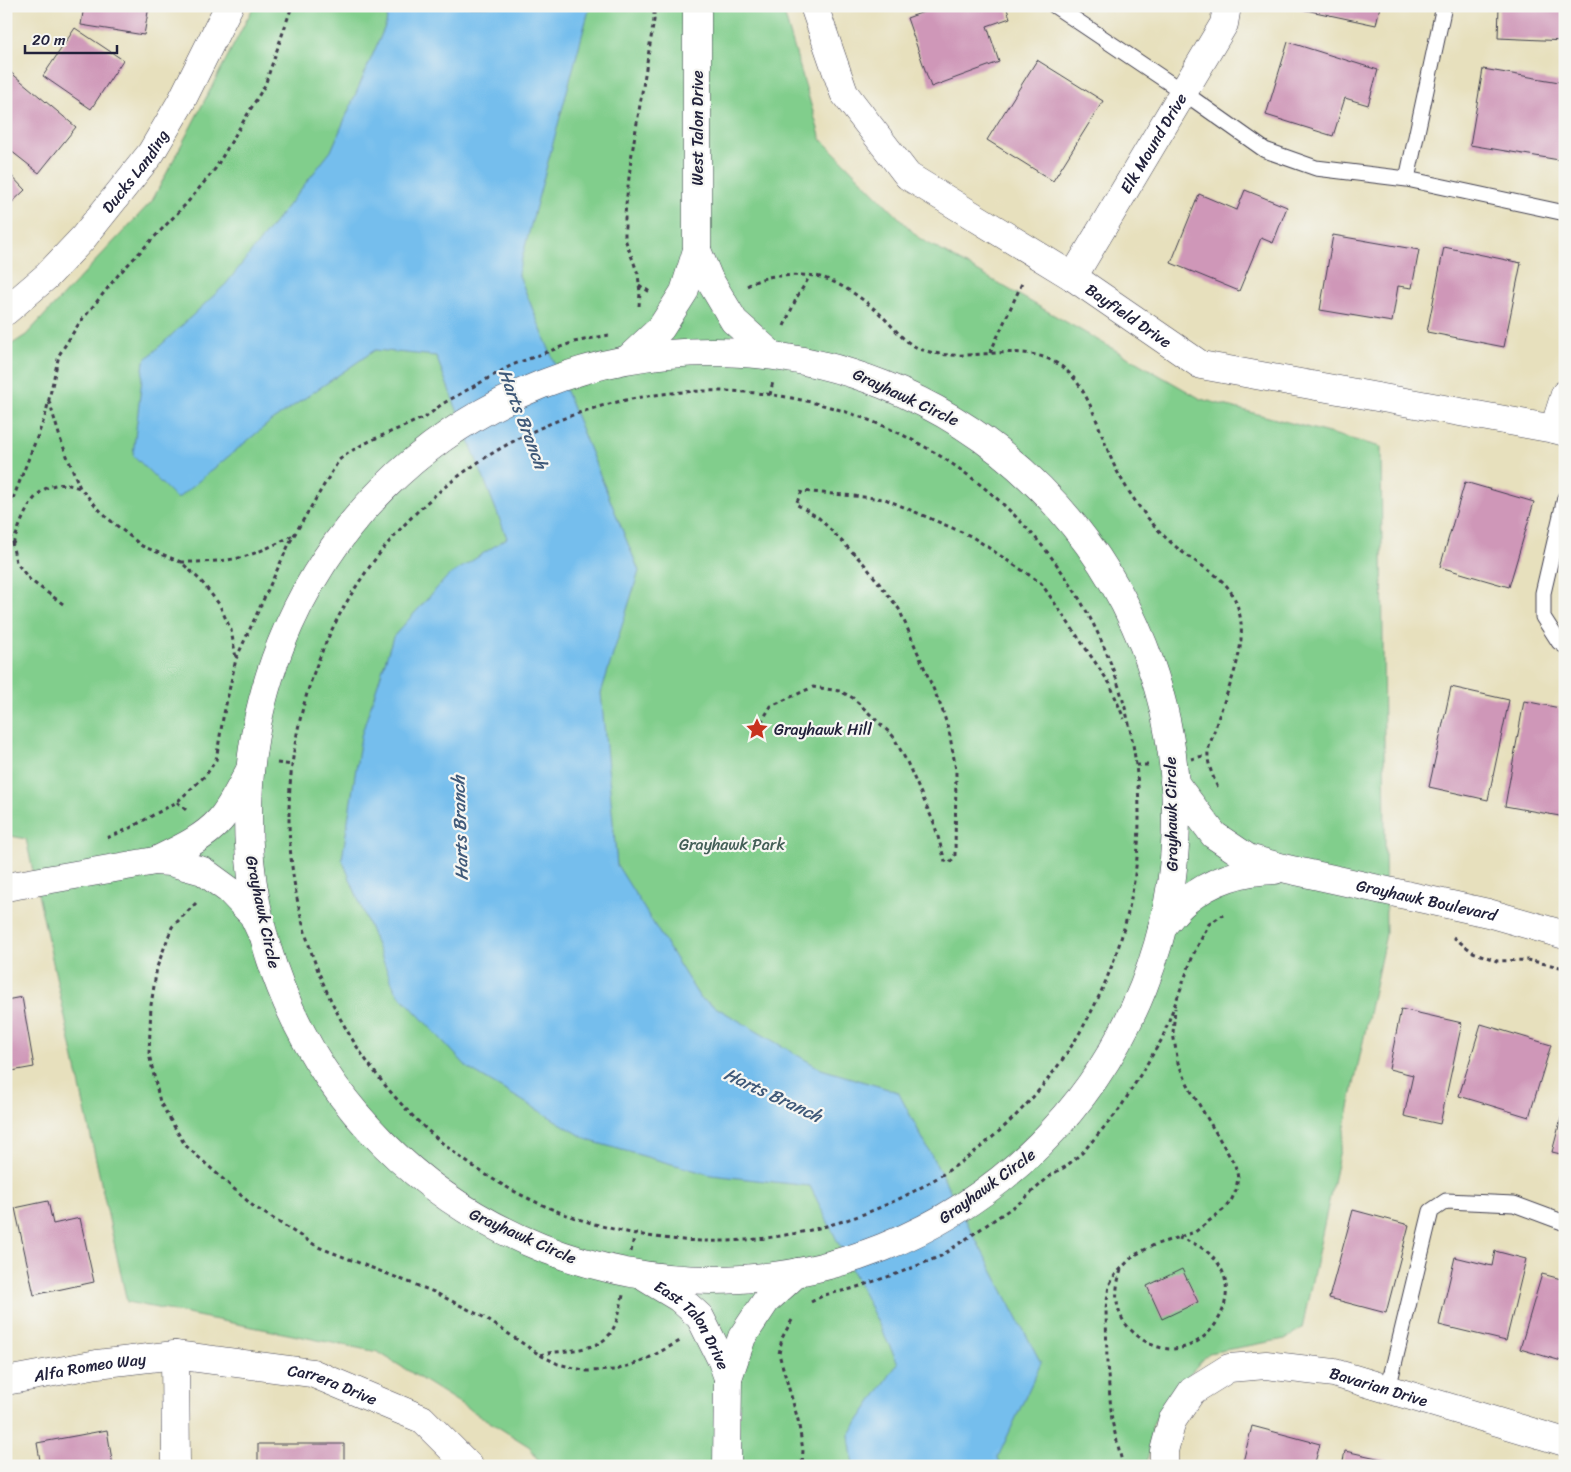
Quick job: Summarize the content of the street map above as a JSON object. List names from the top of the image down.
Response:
{
  "streets": {
    "street": [
      "West Talon Drive",
      "Elk Mound Drive",
      "Ducks Landing",
      "Bayfield Drive",
      "Grayhawk Circle",
      "Grayhawk Boulevard",
      "East Talon Drive",
      "Alfa Romeo Way",
      "Carrera Drive",
      "Bavarian Drive"
    ]
  },
  "crossings": [
    ["West Talon Drive", "Grayhawk Circle"],
    ["Elk Mound Drive", "Bayfield Drive"],
    ["Grayhawk Circle", "Grayhawk Boulevard"],
    ["Grayhawk Circle", "East Talon Drive"],
    ["Alfa Romeo Way", "Carrera Drive"]
  ],
  "water": ["Harts Branch"],
  "parks": ["Grayhawk Park"],
  "places": {
    "place": ["Grayhawk Hill"]
  },
  "scale_bar": "20 m"
}
